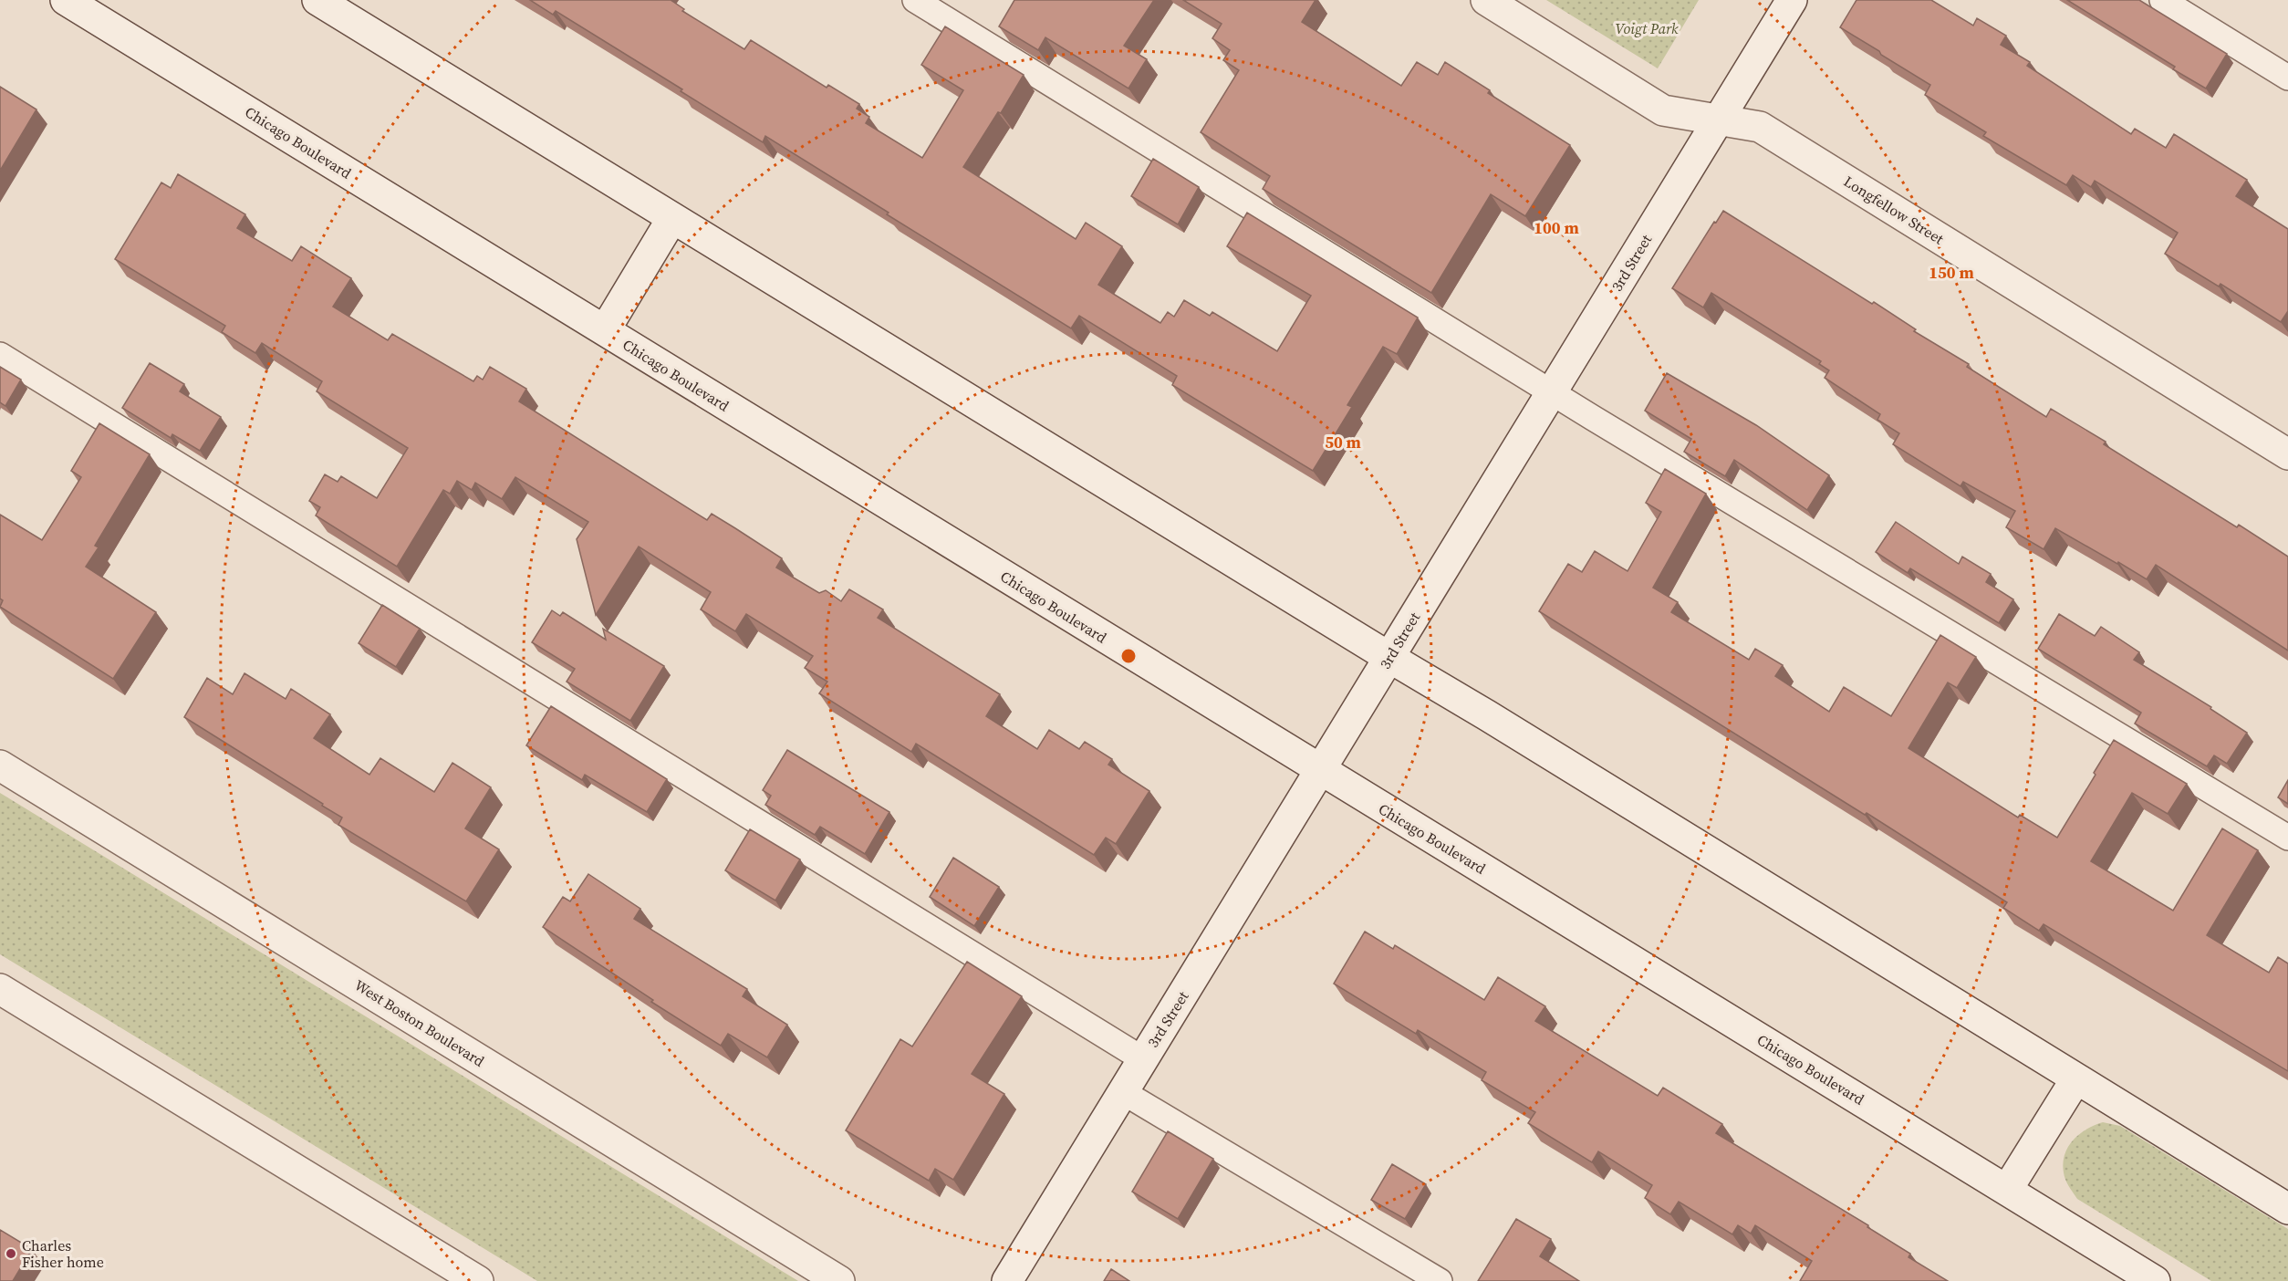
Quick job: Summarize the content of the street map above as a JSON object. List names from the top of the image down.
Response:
{
  "streets": {
    "street": [
      "Chicago Boulevard",
      "Longfellow Street",
      "3rd Street",
      "West Boston Boulevard"
    ]
  },
  "crossings": [
    ["Chicago Boulevard", "3rd Street"],
    ["Longfellow Street", "3rd Street"]
  ],
  "parks": ["Voigt Park"],
  "places": ["Charles Fisher home"],
  "rings": ["100 m", "150 m", "50 m"]
}
